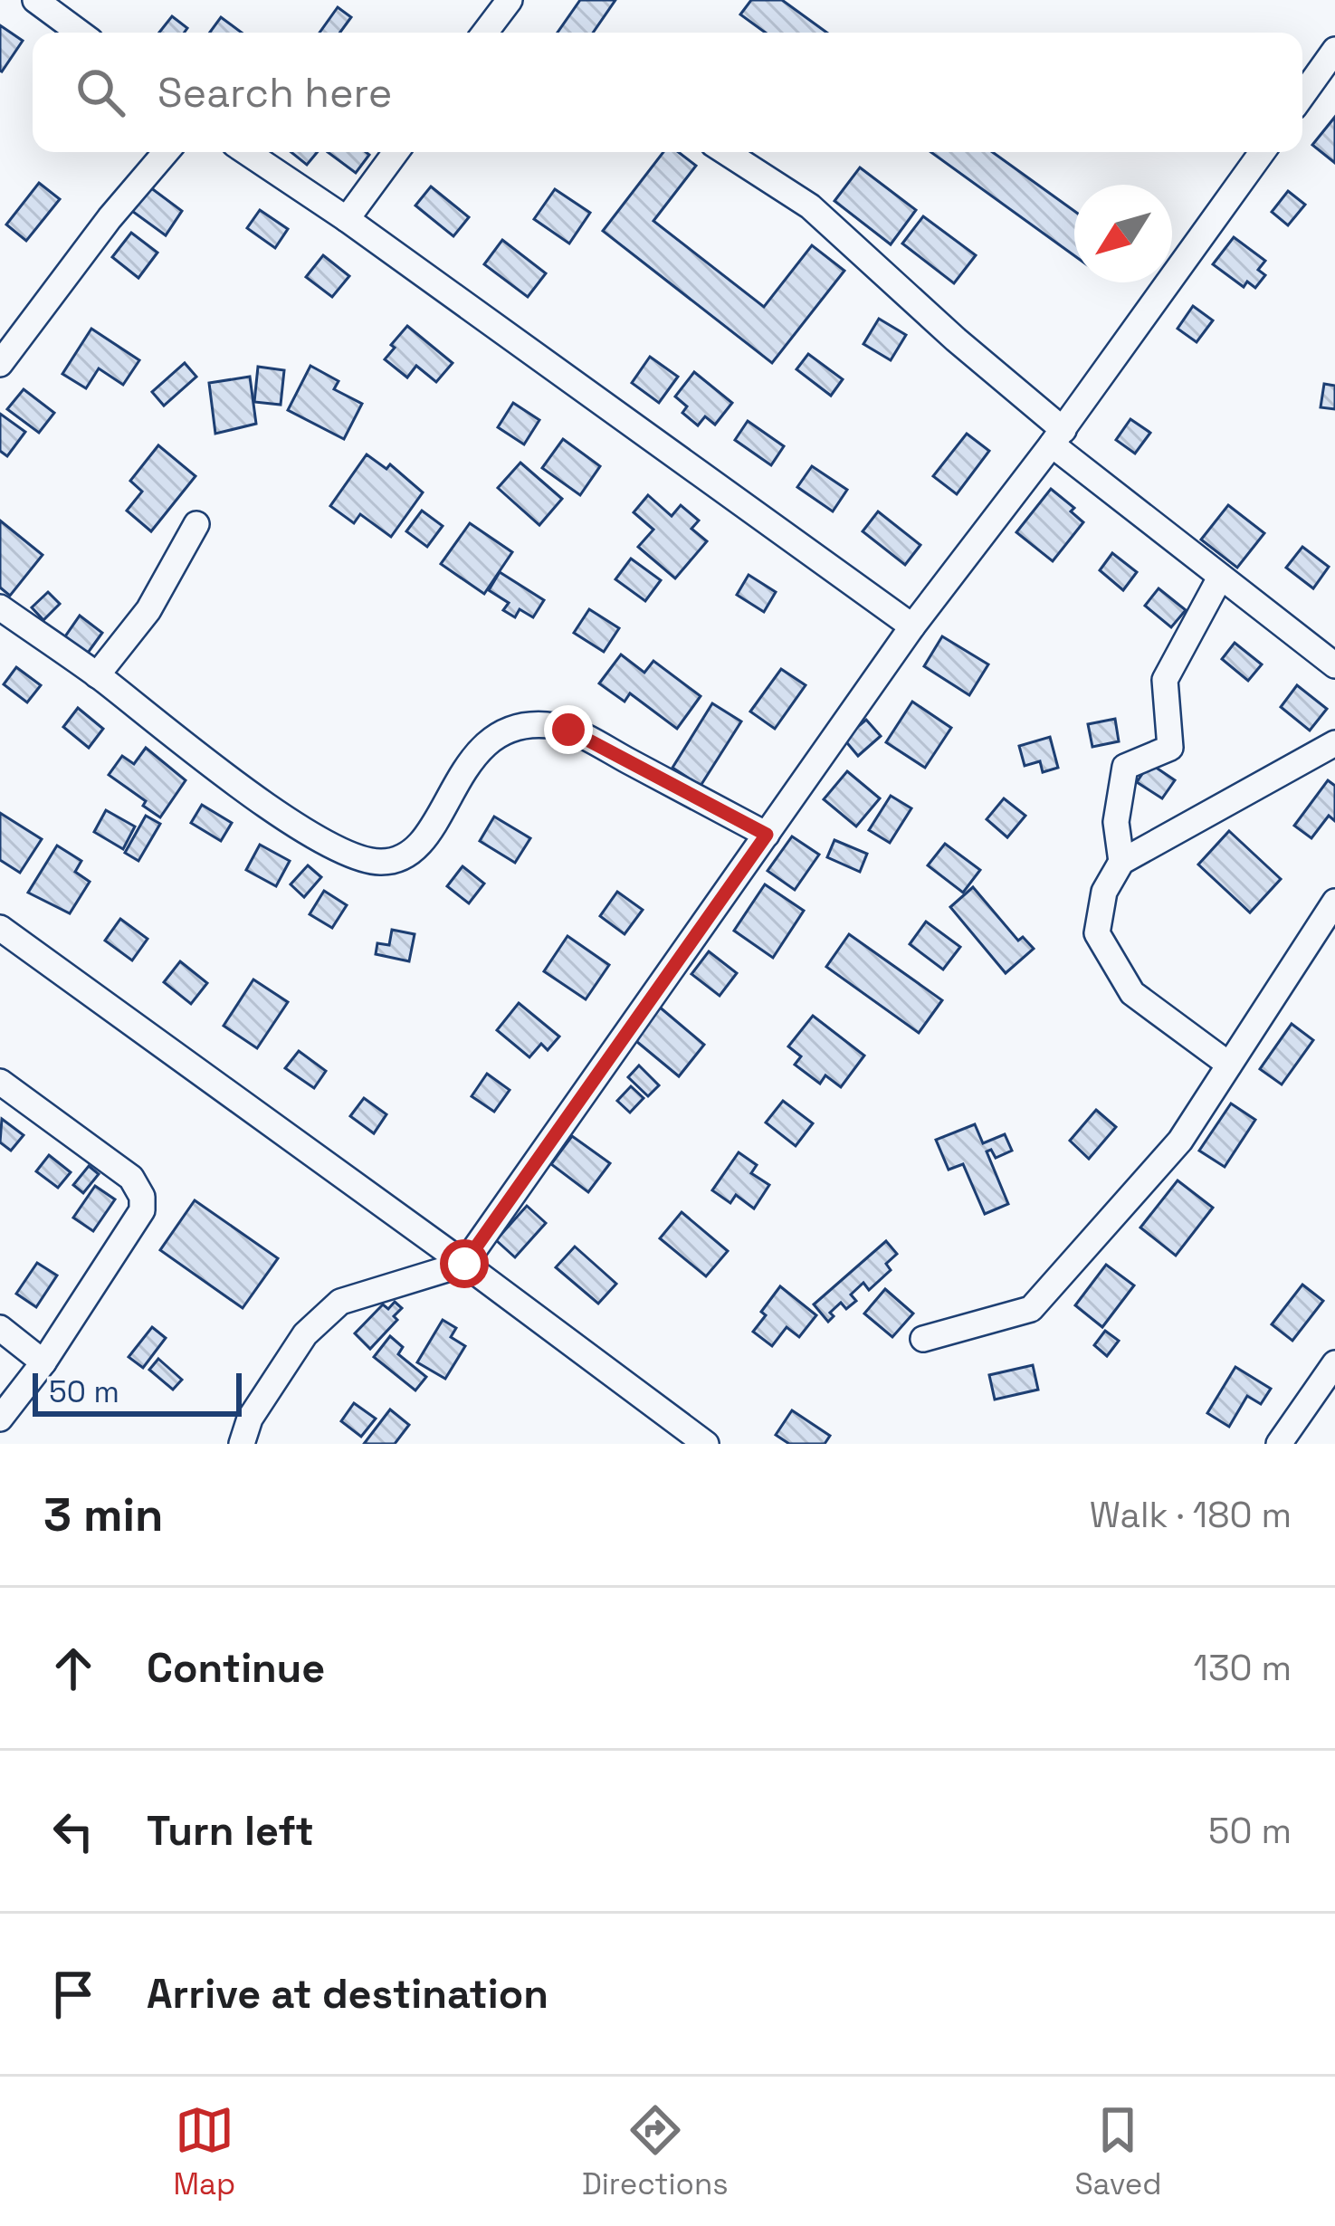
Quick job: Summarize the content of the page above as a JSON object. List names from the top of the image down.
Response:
{
  "scale_bar": "50 m",
  "north": "bottom left",
  "page": {
    "search": "Search here",
    "scale": "50 m",
    "heading": ["3 min", "Walk · 180 m"],
    "list": [
      ["Continue", "130 m"],
      ["Turn left", "50 m"],
      "Arrive at destination"
    ],
    "nav": ["Map", "Directions", "Saved"]
  }
}
